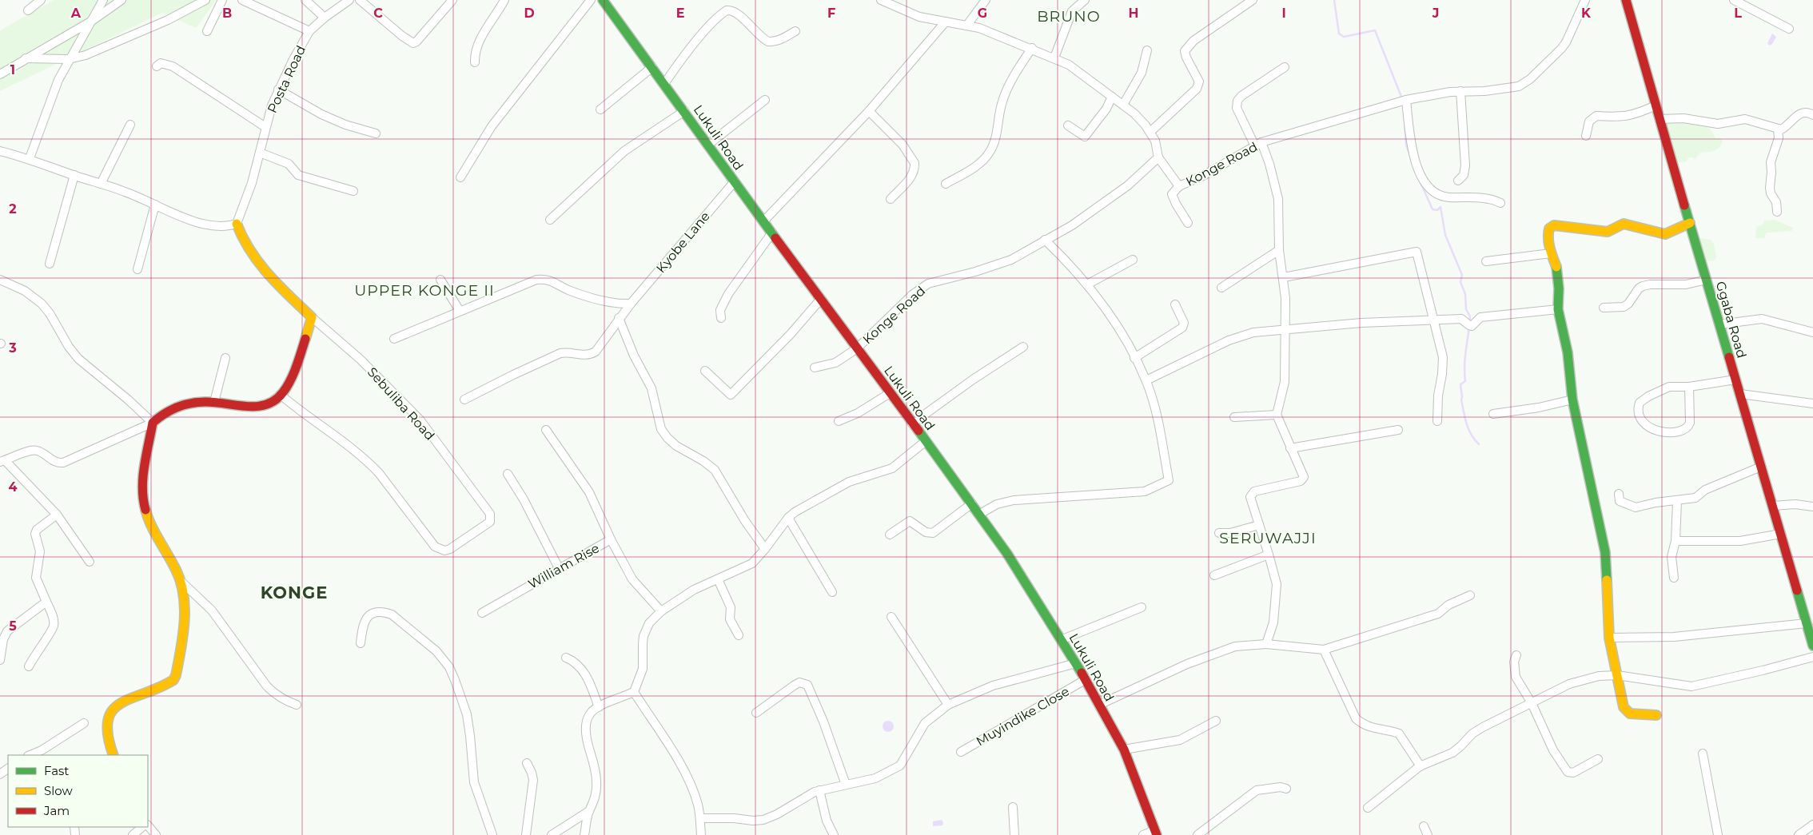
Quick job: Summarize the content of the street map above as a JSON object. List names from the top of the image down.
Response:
{
  "streets": {
    "street": [
      "Posta Road",
      "Lukuli Road",
      "Konge Road",
      "Kyobe Lane",
      "Ggaba Road",
      "Sebuliba Road",
      "William Rise",
      "Muyindike Close"
    ]
  },
  "crossings": [
    ["Lukuli Road", "Konge Road"],
    ["Lukuli Road", "Kyobe Lane"],
    ["Lukuli Road", "Muyindike Close"]
  ],
  "districts": [
    "BRUNO",
    "UPPER KONGE II",
    "SERUWAJJI",
    "KONGE"
  ],
  "legend": ["Fast", "Slow", "Jam"],
  "grid": {
    "columns": [
      "A",
      "B",
      "C",
      "D",
      "E",
      "F",
      "G",
      "H",
      "I",
      "J",
      "K",
      "L"
    ],
    "rows": [
      "1",
      "2",
      "3",
      "4",
      "5"
    ]
  }
}
